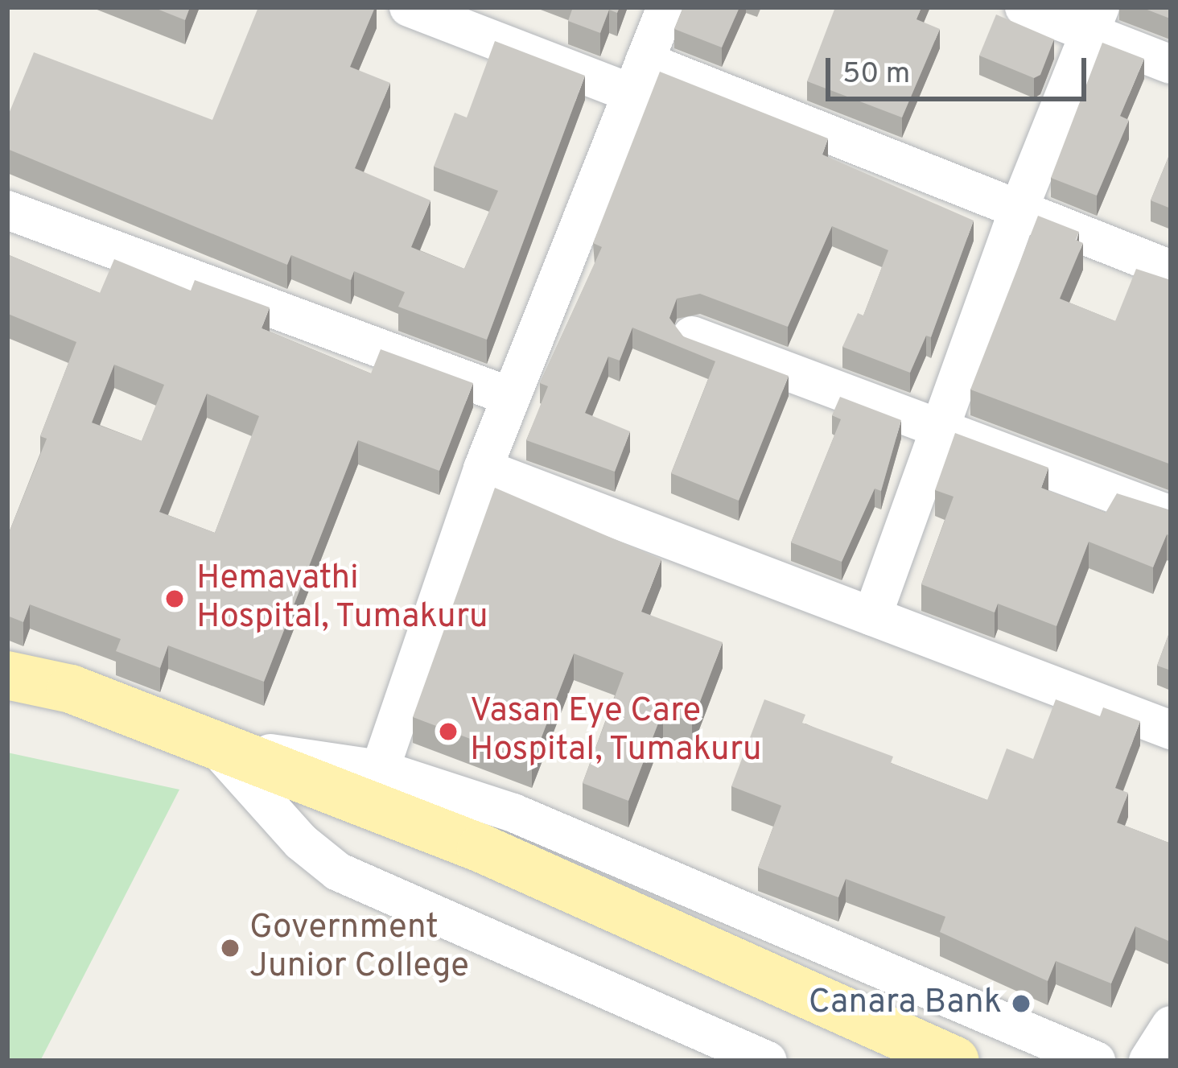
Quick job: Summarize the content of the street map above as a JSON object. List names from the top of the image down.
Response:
{
  "places": [
    "Hemavathi Hospital, Tumakuru",
    "Vasan Eye Care Hospital, Tumakuru",
    "Government Junior College",
    "Canara Bank"
  ],
  "scale_bar": "50 m"
}
